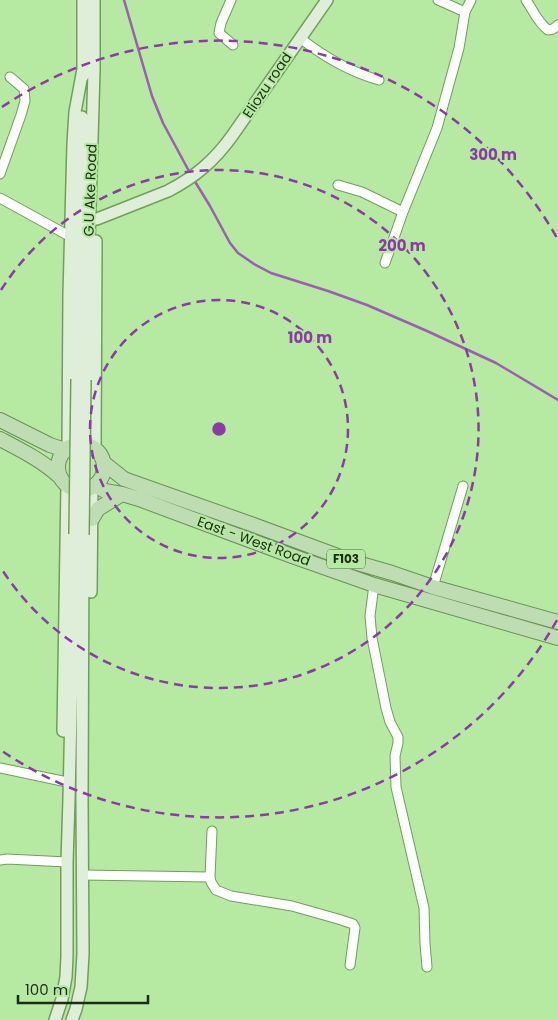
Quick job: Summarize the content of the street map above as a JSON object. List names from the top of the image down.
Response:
{
  "streets": {
    "main road": ["Eliozu road", "East - West Road", "F103"]
  },
  "crossings": [
    ["East - West Road", "F103"]
  ],
  "scale_bar": "100 m",
  "rings": ["300 m", "200 m", "100 m"]
}
